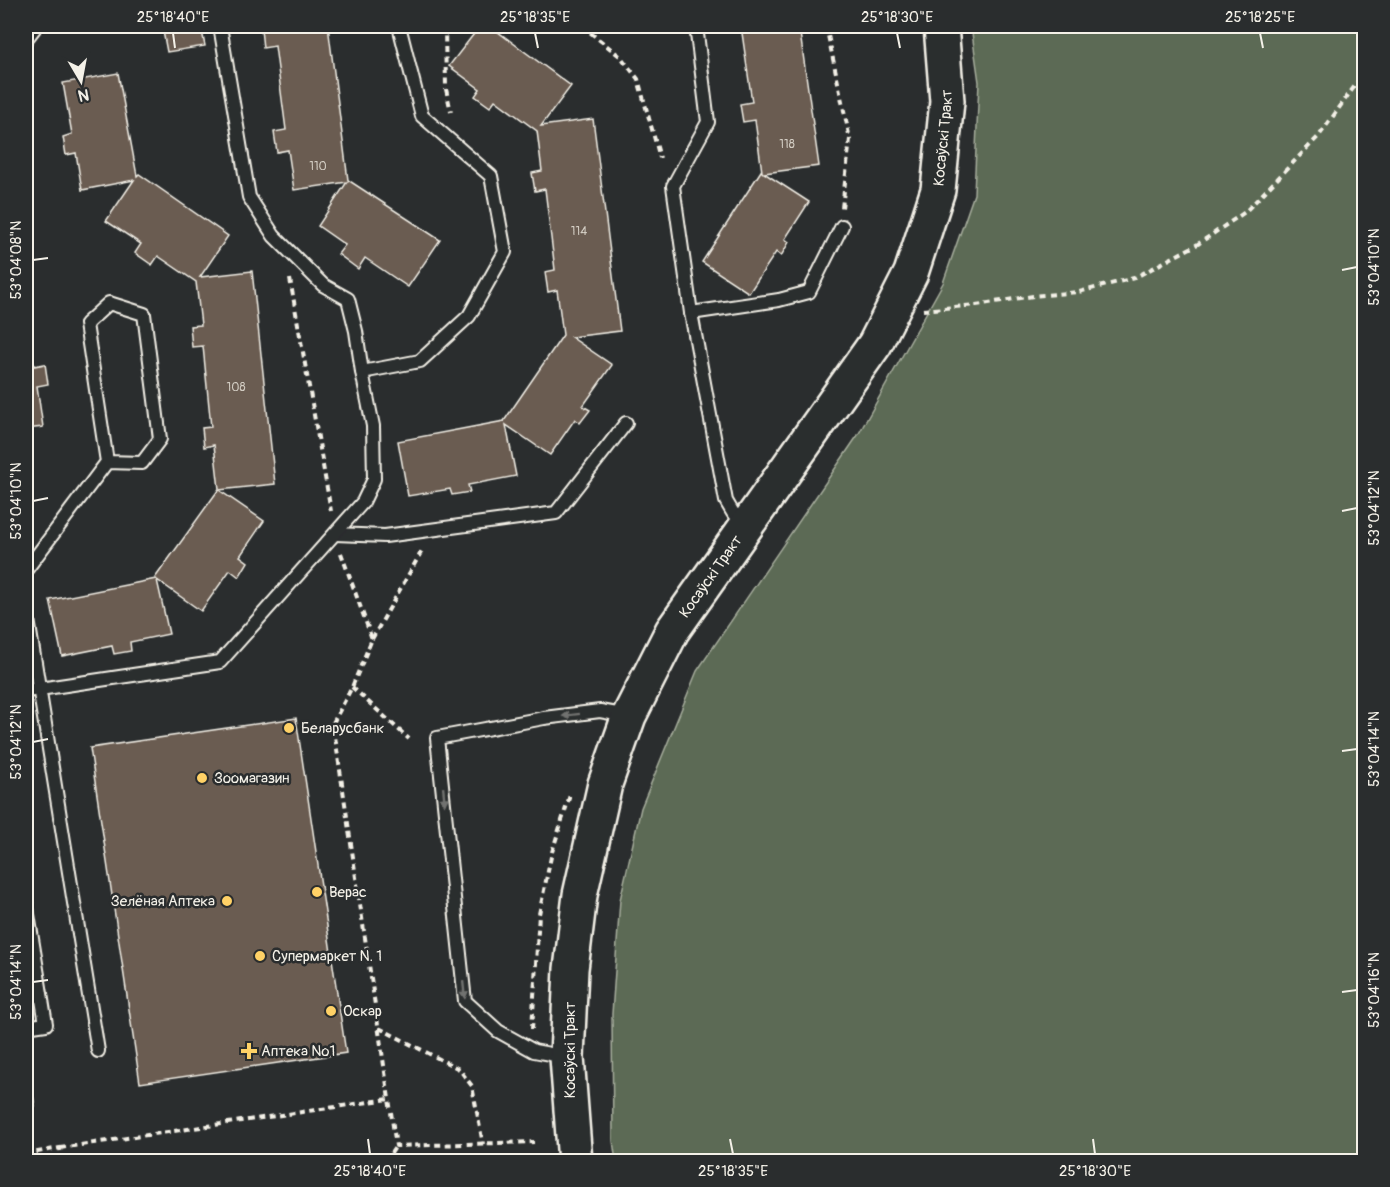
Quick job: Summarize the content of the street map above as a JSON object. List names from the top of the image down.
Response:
{
  "streets": {
    "main road": ["Косаўскі Тракт"]
  },
  "places": {
    "other": [
      "Беларусбанк",
      "Зоомагазин",
      "Верас",
      "Зелёная Аптека",
      "Супермаркет N. 1",
      "Оскар"
    ],
    "health": ["Аптека №1"]
  },
  "house_numbers": [
    "118",
    "110",
    "114",
    "108"
  ],
  "north": "bottom",
  "coordinates": [
    "25°18'40\"E",
    "25°18'35\"E",
    "25°18'30\"E",
    "25°18'25\"E",
    "53°04'08\"N",
    "53°04'10\"N",
    "53°04'12\"N",
    "53°04'14\"N",
    "53°04'16\"N"
  ]
}
